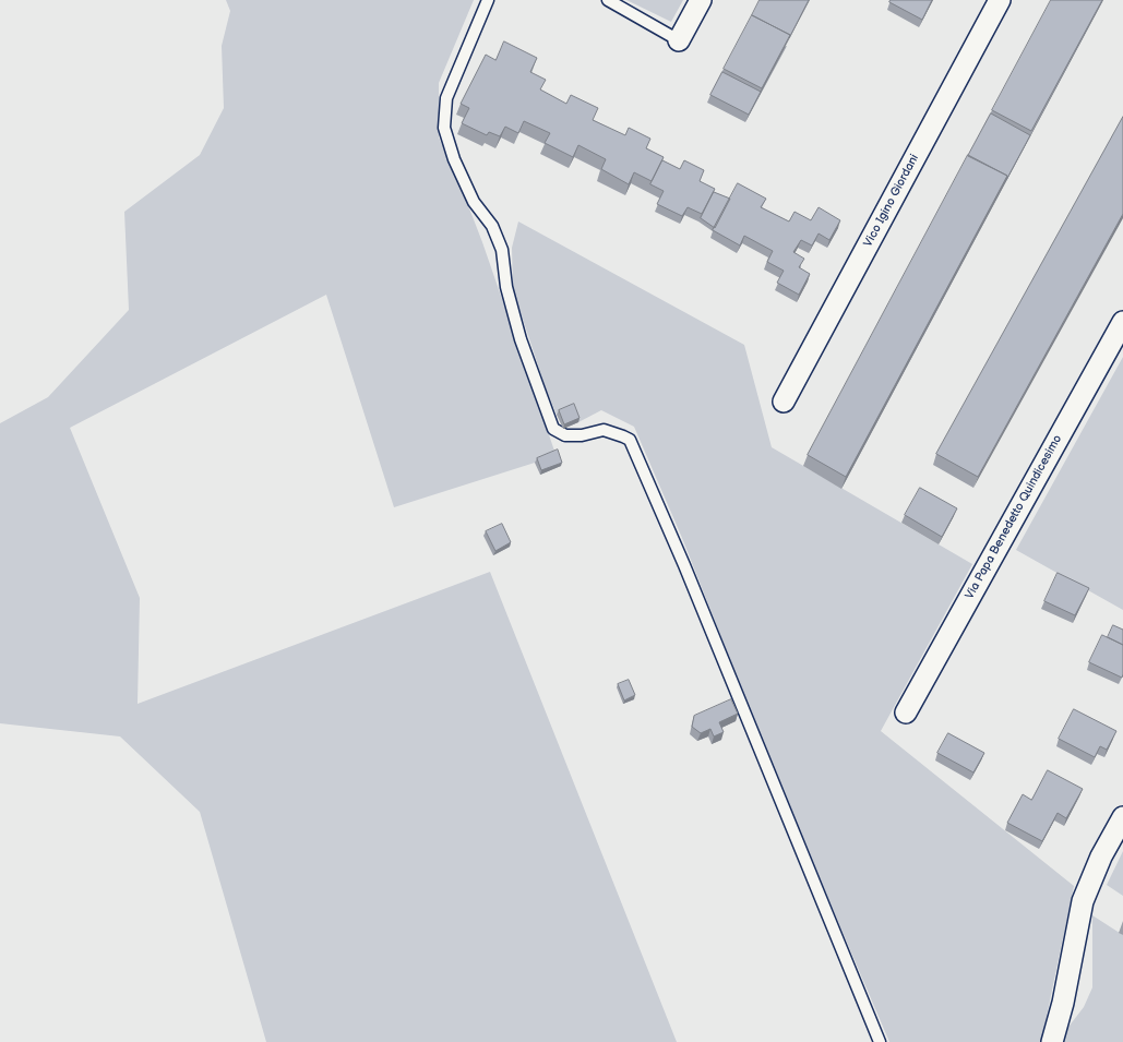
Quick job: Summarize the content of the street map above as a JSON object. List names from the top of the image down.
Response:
{
  "streets": {
    "street": ["Vico Igino Giordani", "Via Papa Benedetto Quindicesimo"]
  }
}
